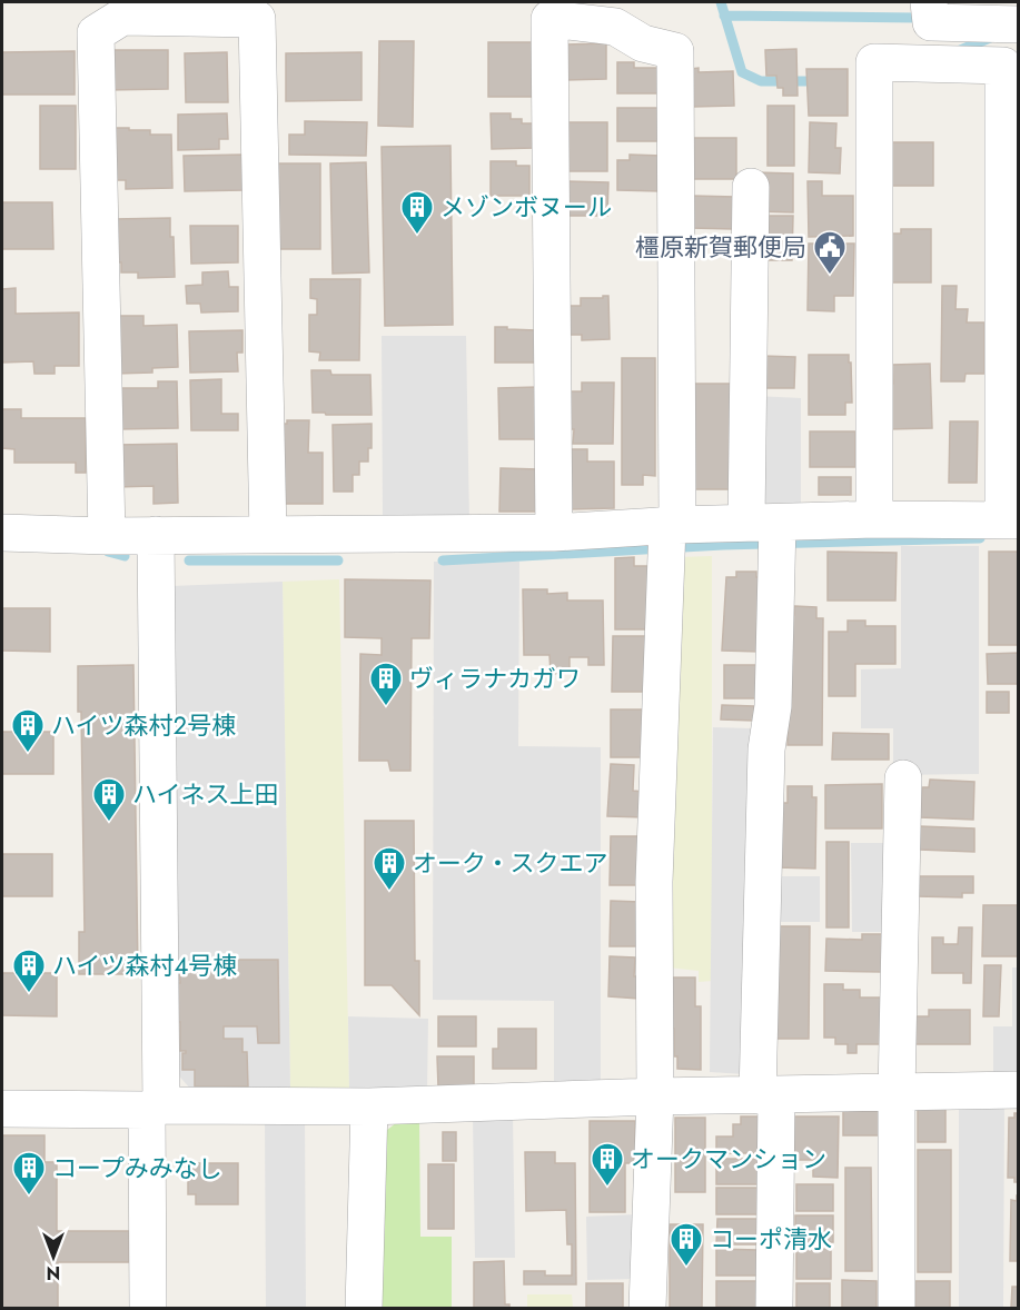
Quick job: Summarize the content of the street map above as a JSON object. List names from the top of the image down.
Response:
{
  "places": {
    "building": [
      "メゾンボヌール",
      "ヴィラナカガワ",
      "ハイツ森村２号棟",
      "ハイネス上田",
      "オーク・スクエア",
      "ハイツ森村４号棟",
      "オークマンション",
      "コープみみなし",
      "コーポ清水"
    ],
    "public building": ["橿原新賀郵便局"]
  },
  "north": "bottom"
}
